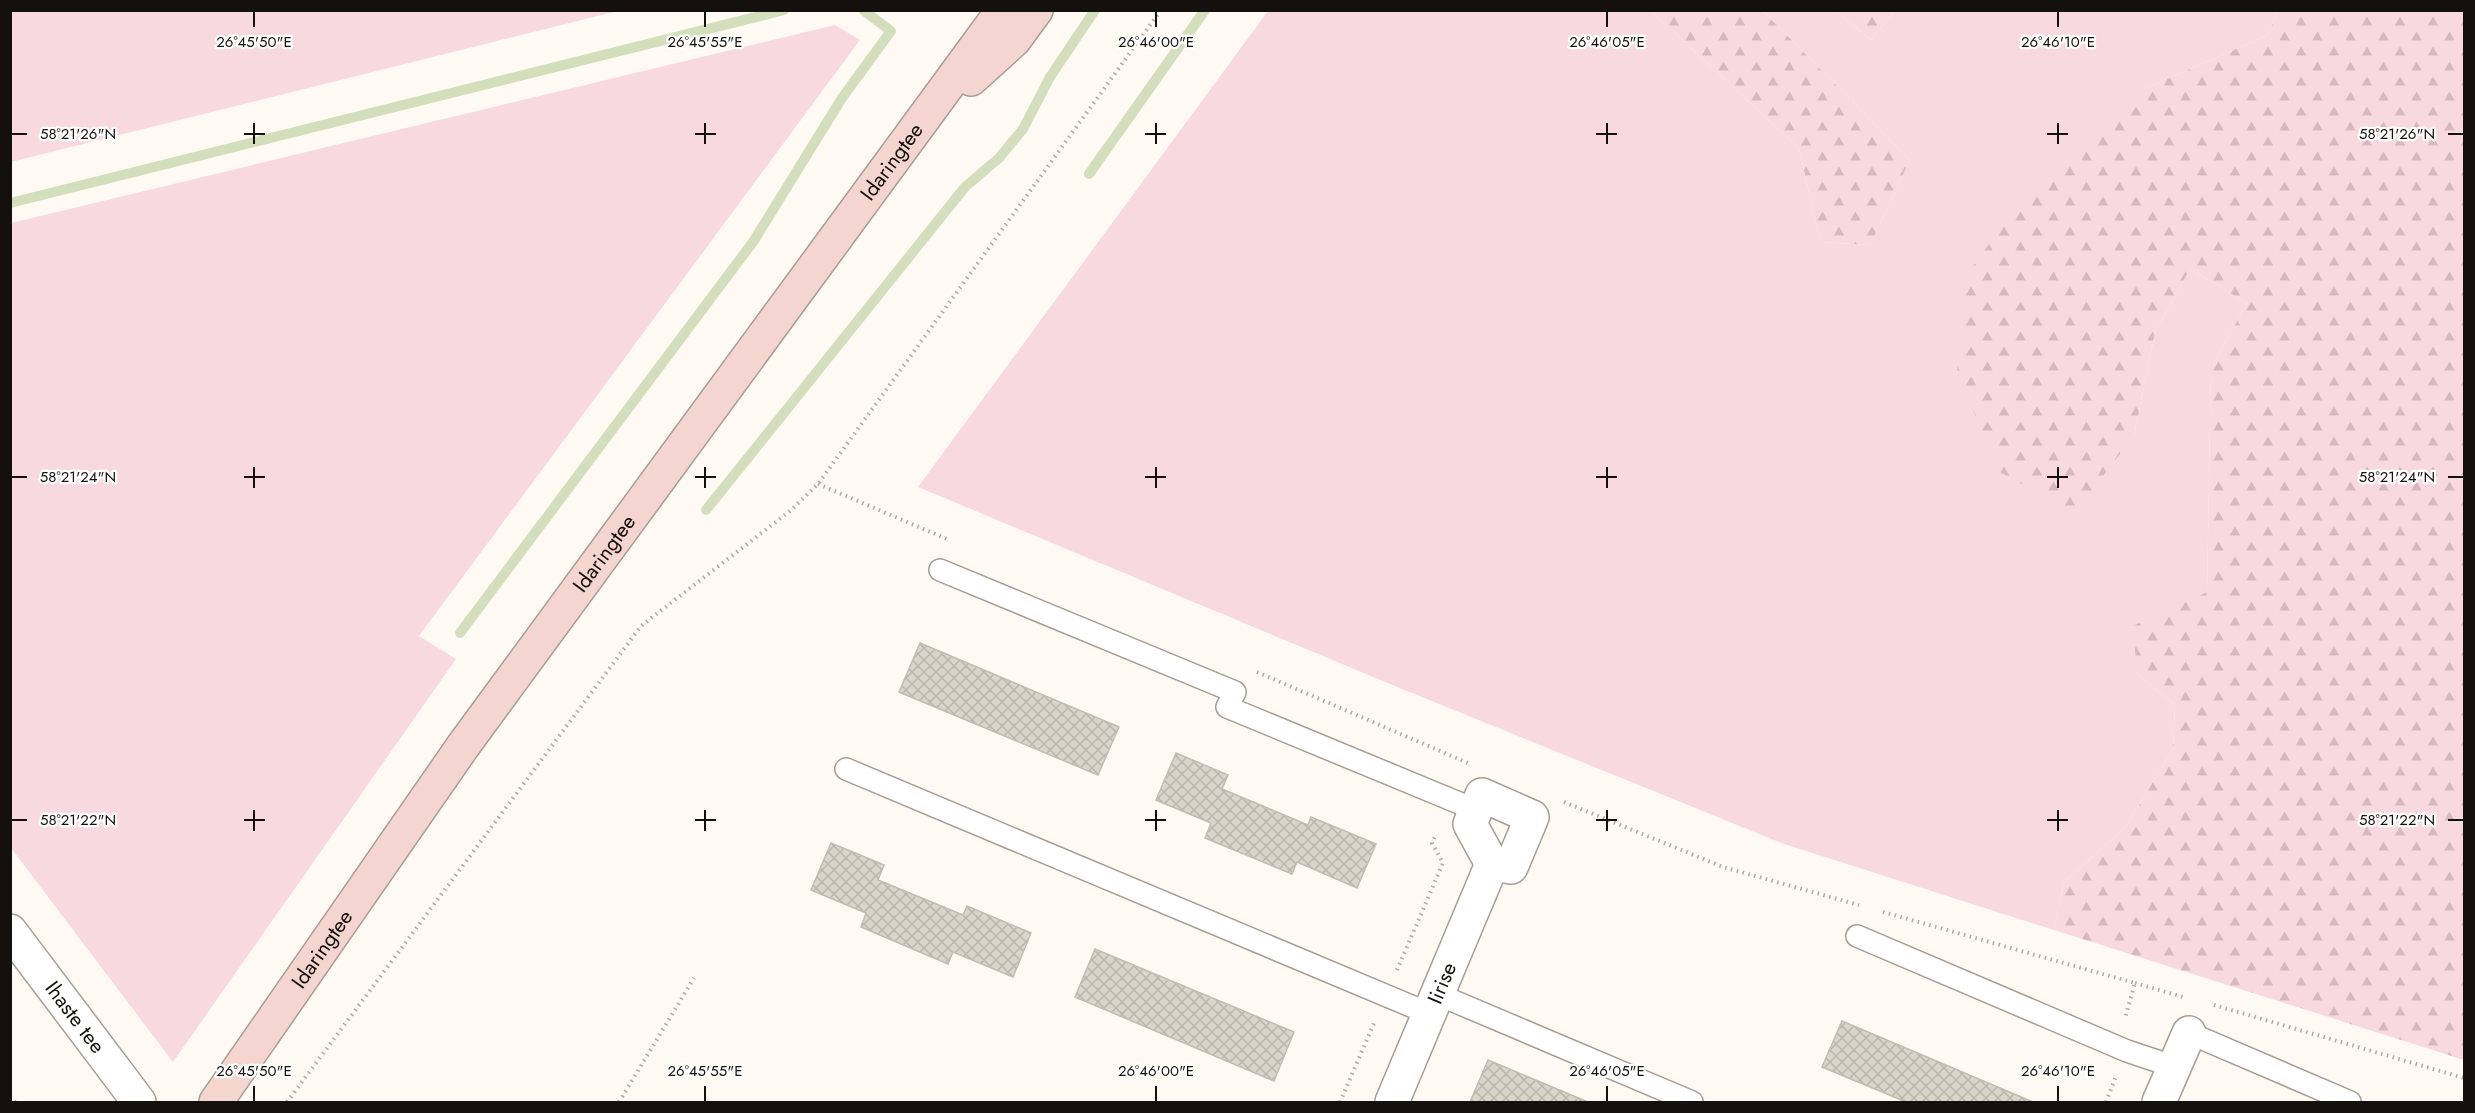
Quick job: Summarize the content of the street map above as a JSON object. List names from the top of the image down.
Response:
{
  "streets": {
    "main road": ["Idaringtee"],
    "street": ["Iirise", "Ihaste tee"]
  },
  "coordinates": [
    "26°45'50\"E",
    "26°45'55\"E",
    "26°46'00\"E",
    "26°46'05\"E",
    "26°46'10\"E",
    "58°21'26\"N",
    "58°21'24\"N",
    "58°21'22\"N"
  ]
}
